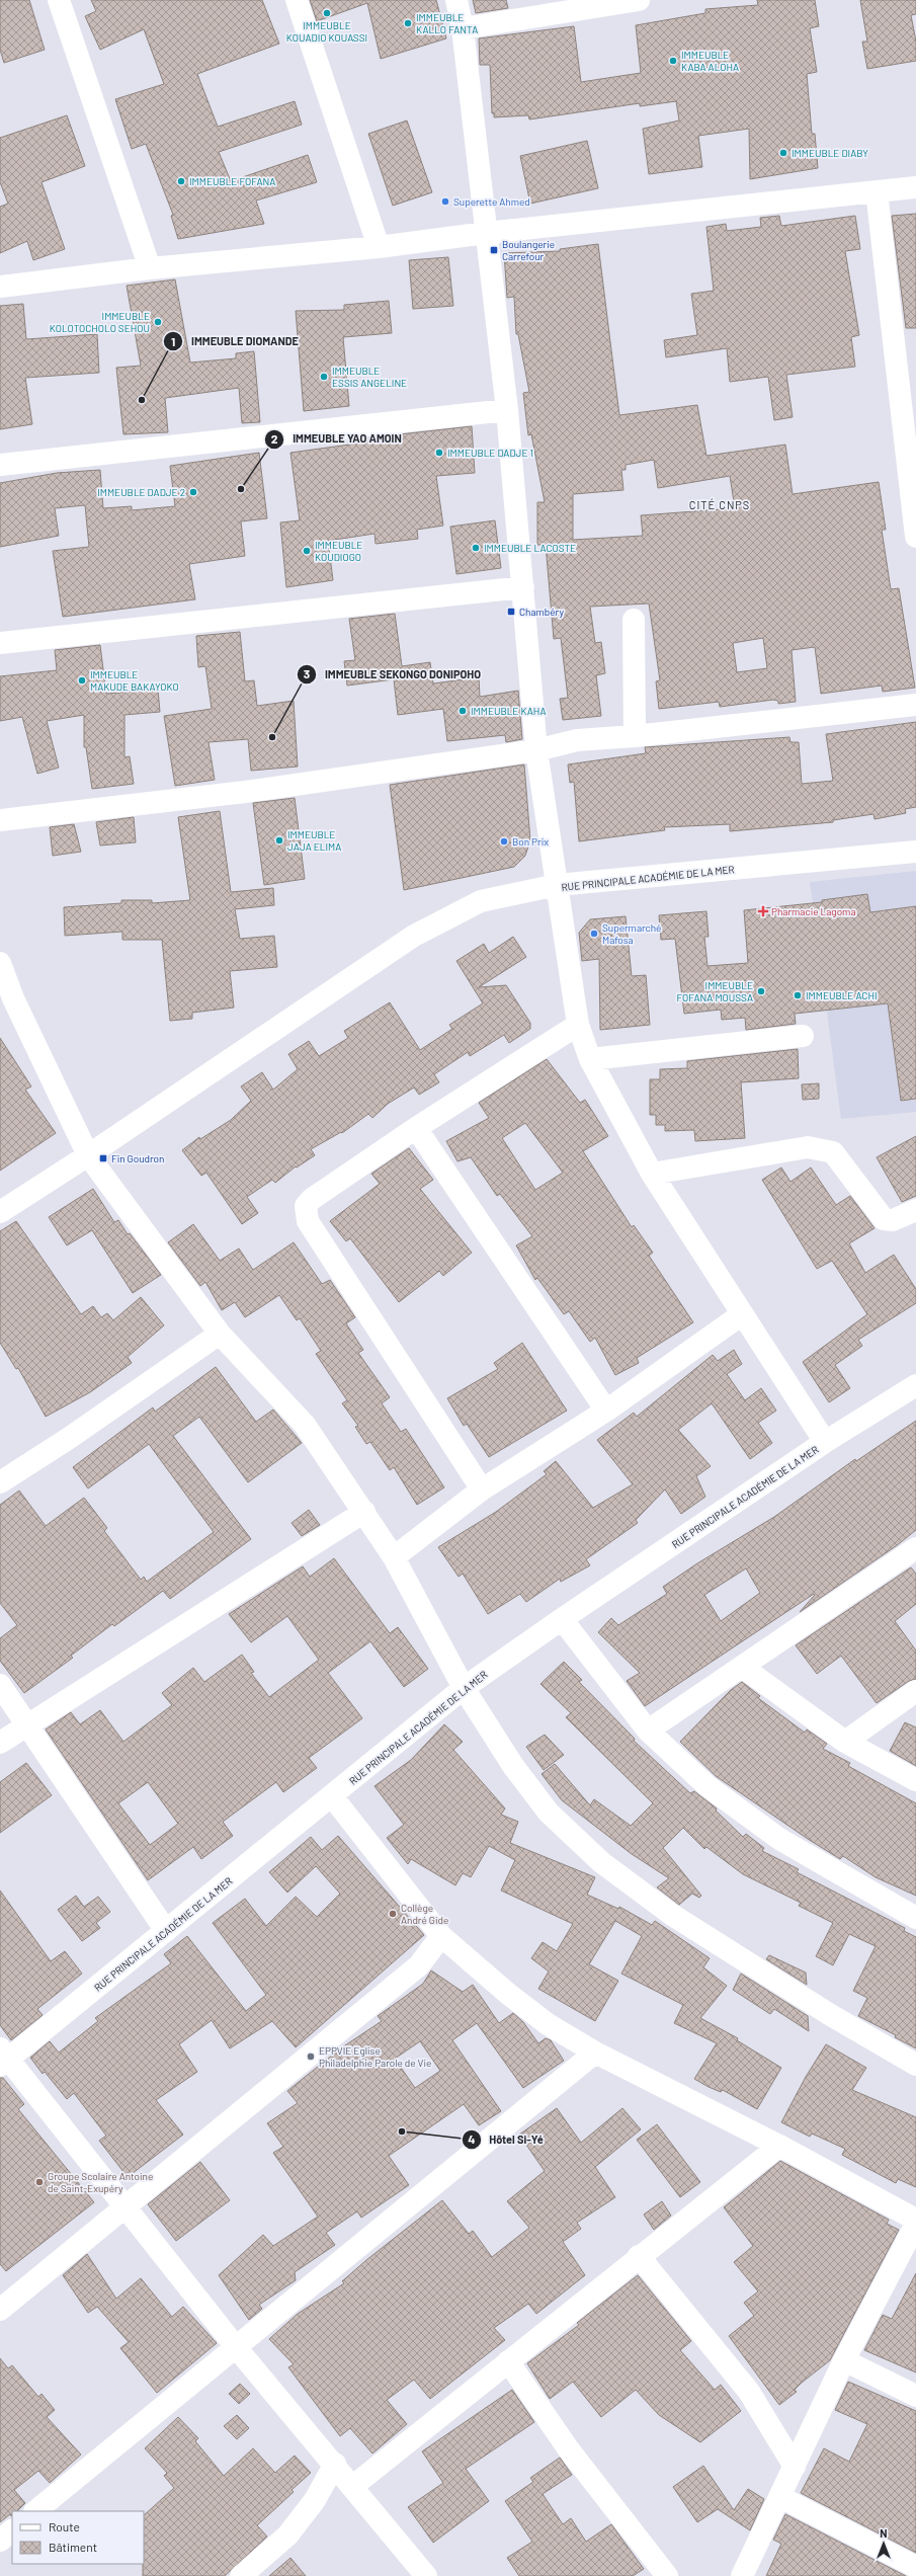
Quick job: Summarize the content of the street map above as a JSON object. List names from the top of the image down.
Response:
{
  "streets": {
    "street": ["RUE PRINCIPALE ACADÉMIE DE LA MER"]
  },
  "districts": ["CITÉ CNPS"],
  "places": {
    "other": [
      "IMMEUBLE KOUADIO KOUASSI",
      "IMMEUBLE KALLO FANTA",
      "IMMEUBLE KABA ALOHA",
      "IMMEUBLE DIABY",
      "IMMEUBLE FOFANA",
      "Superette Ahmed",
      "IMMEUBLE KOLOTOCHOLO SEHOU",
      "IMMEUBLE ESSIS ANGELINE",
      "IMMEUBLE DIOMANDE",
      "IMMEUBLE DADJE 1",
      "IMMEUBLE YAO AMOIN",
      "IMMEUBLE DADJE 2",
      "IMMEUBLE LACOSTE",
      "IMMEUBLE KOUDIOGO",
      "IMMEUBLE MAKUDE BAKAYOKO",
      "IMMEUBLE KAHA",
      "IMMEUBLE SEKONGO DONIPOHO",
      "IMMEUBLE JAJA ELIMA",
      "Bon Prix",
      "Supermarché Mafosa",
      "IMMEUBLE FOFANA MOUSSA",
      "IMMEUBLE ACHI",
      "Collège André Gide",
      "EPPVIE Eglise Philadelphie Parole de Vie",
      "Hôtel Si-Yé",
      "Groupe Scolaire Antoine de Saint-Exupéry"
    ],
    "transit": ["Boulangerie Carrefour", "Chambéry", "Fin Goudron"],
    "health": ["Pharmacie Lagoma"]
  },
  "legend": ["Route", "Bâtiment"],
  "north": "top"
}
